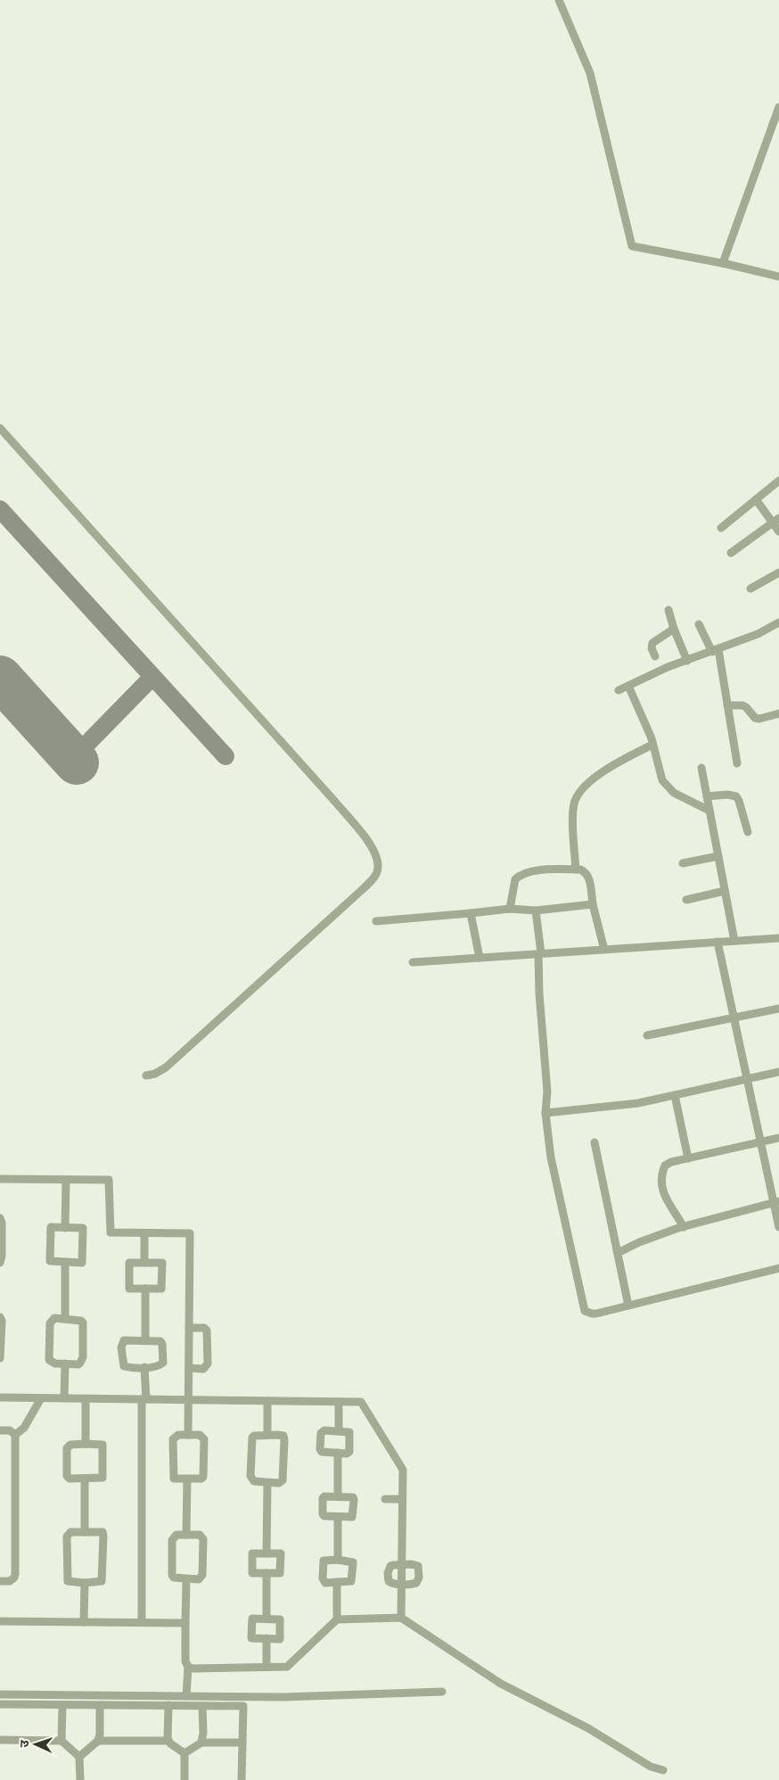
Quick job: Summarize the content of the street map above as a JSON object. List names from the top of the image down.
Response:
{
  "north": "left"
}
